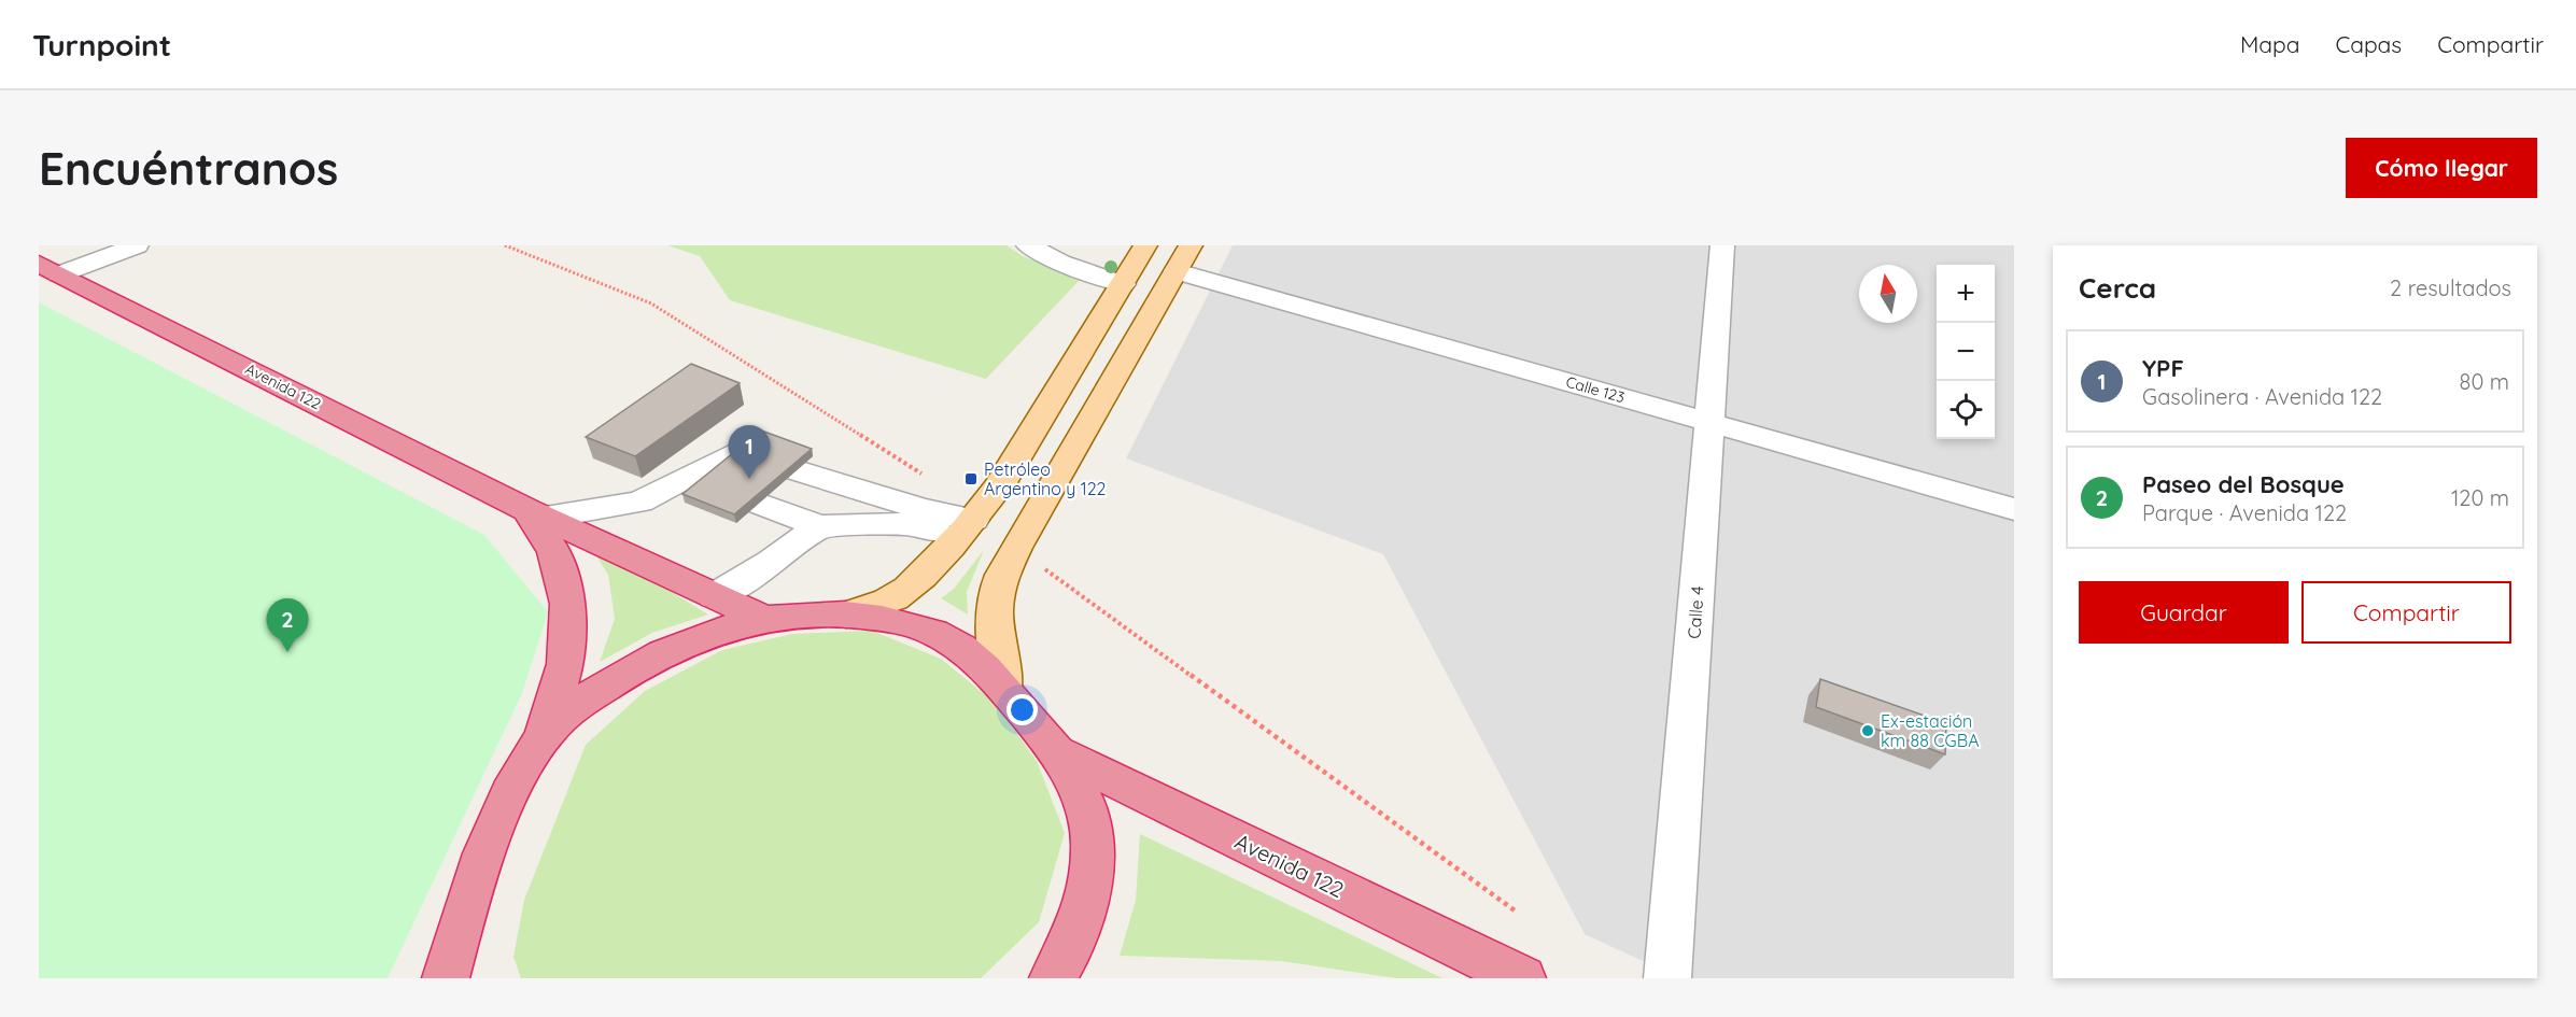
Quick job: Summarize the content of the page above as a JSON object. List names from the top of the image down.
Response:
{
  "streets": {
    "highway": ["Avenida 122"],
    "street": ["Calle 123", "Calle 4"]
  },
  "crossings": [
    ["Calle 123", "Calle 4"]
  ],
  "places": {
    "transit": ["Petróleo Argentino y 122"],
    "other": ["Ex-estación km 88 CGBA"]
  },
  "north": "top",
  "page": {
    "header": "Turnpoint",
    "nav": ["Mapa", "Capas", "Compartir"],
    "buttons": [
      "Cómo llegar",
      ["Guardar", "Compartir"]
    ],
    "title": "Encuéntranos",
    "heading": ["Cerca", "2 resultados"],
    "map_buttons": ["+", "−"],
    "list": [
      {
        "mark": "1",
        "name": "YPF",
        "note": "Gasolinera · Avenida 122",
        "value": "80 m"
      },
      {
        "mark": "2",
        "name": "Paseo del Bosque",
        "note": "Parque · Avenida 122",
        "value": "120 m"
      }
    ],
    "pins": ["1", "2"]
  }
}
